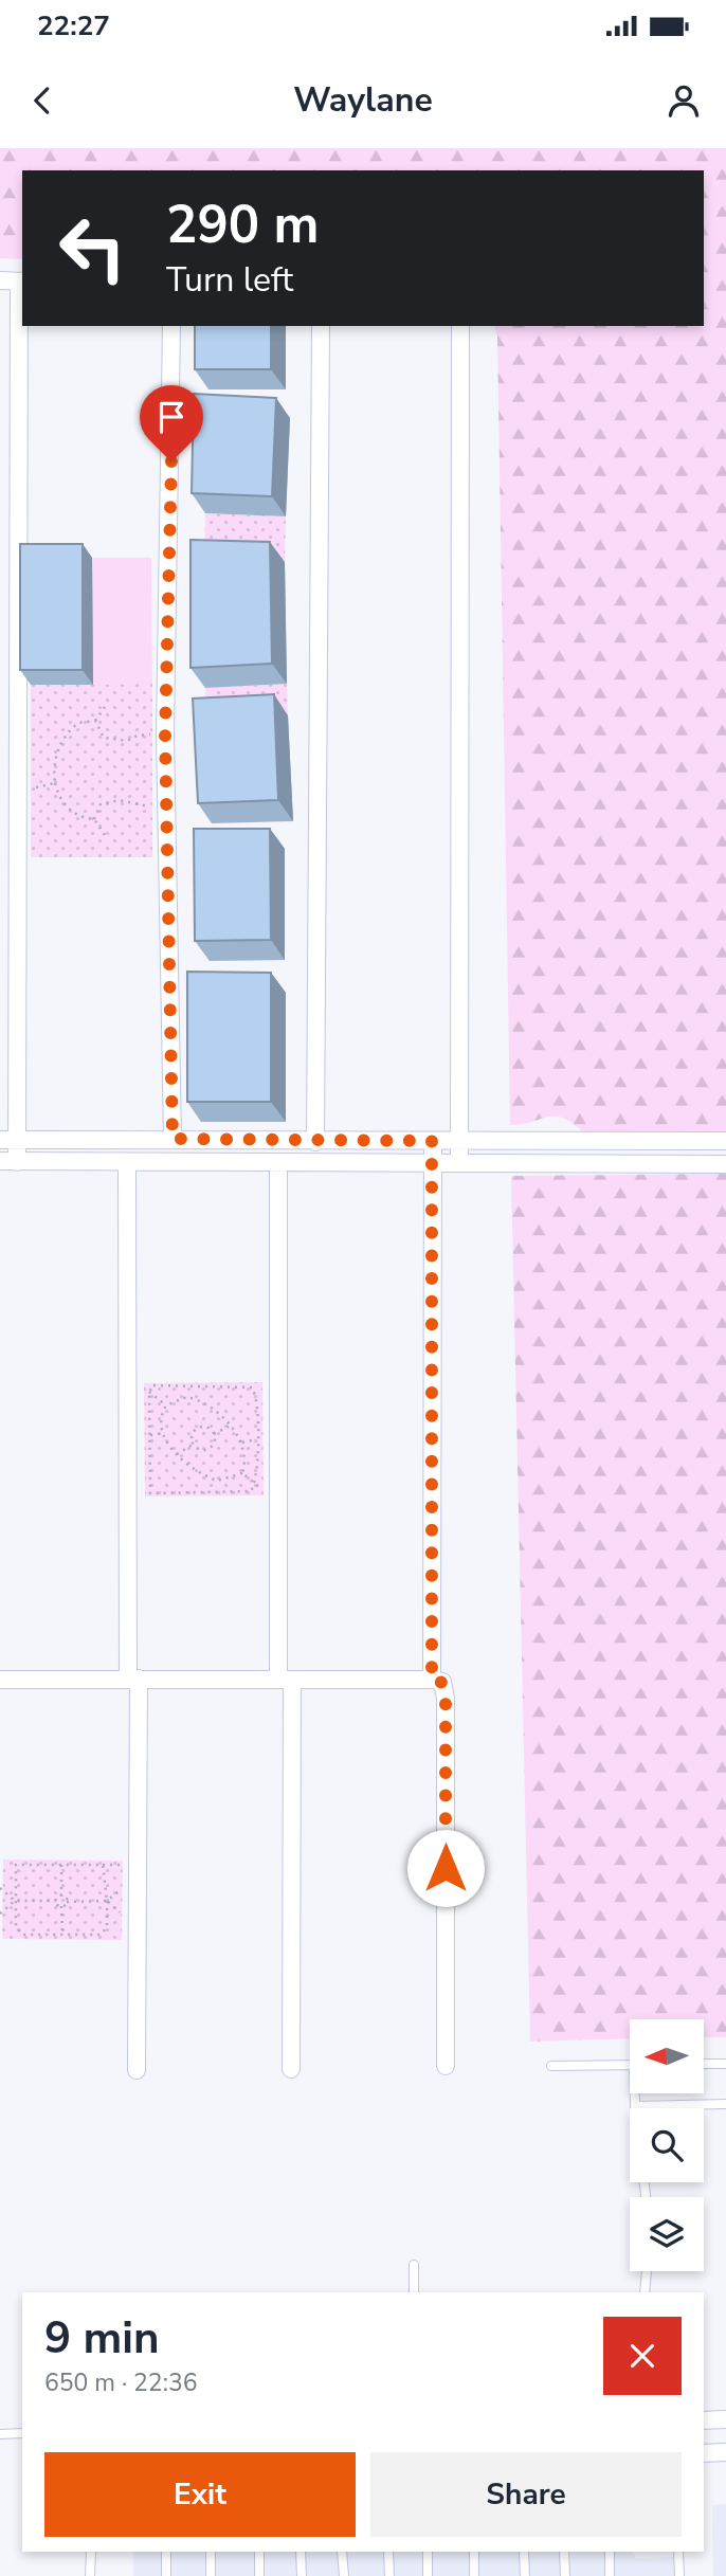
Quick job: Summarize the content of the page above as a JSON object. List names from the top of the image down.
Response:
{
  "north": "left",
  "page": {
    "status": "22:27",
    "header": "Waylane",
    "turn": ["290 m", "Turn left"],
    "heading": ["9 min", "650 m · 22:36"],
    "buttons": ["Exit", "Share"]
  }
}
